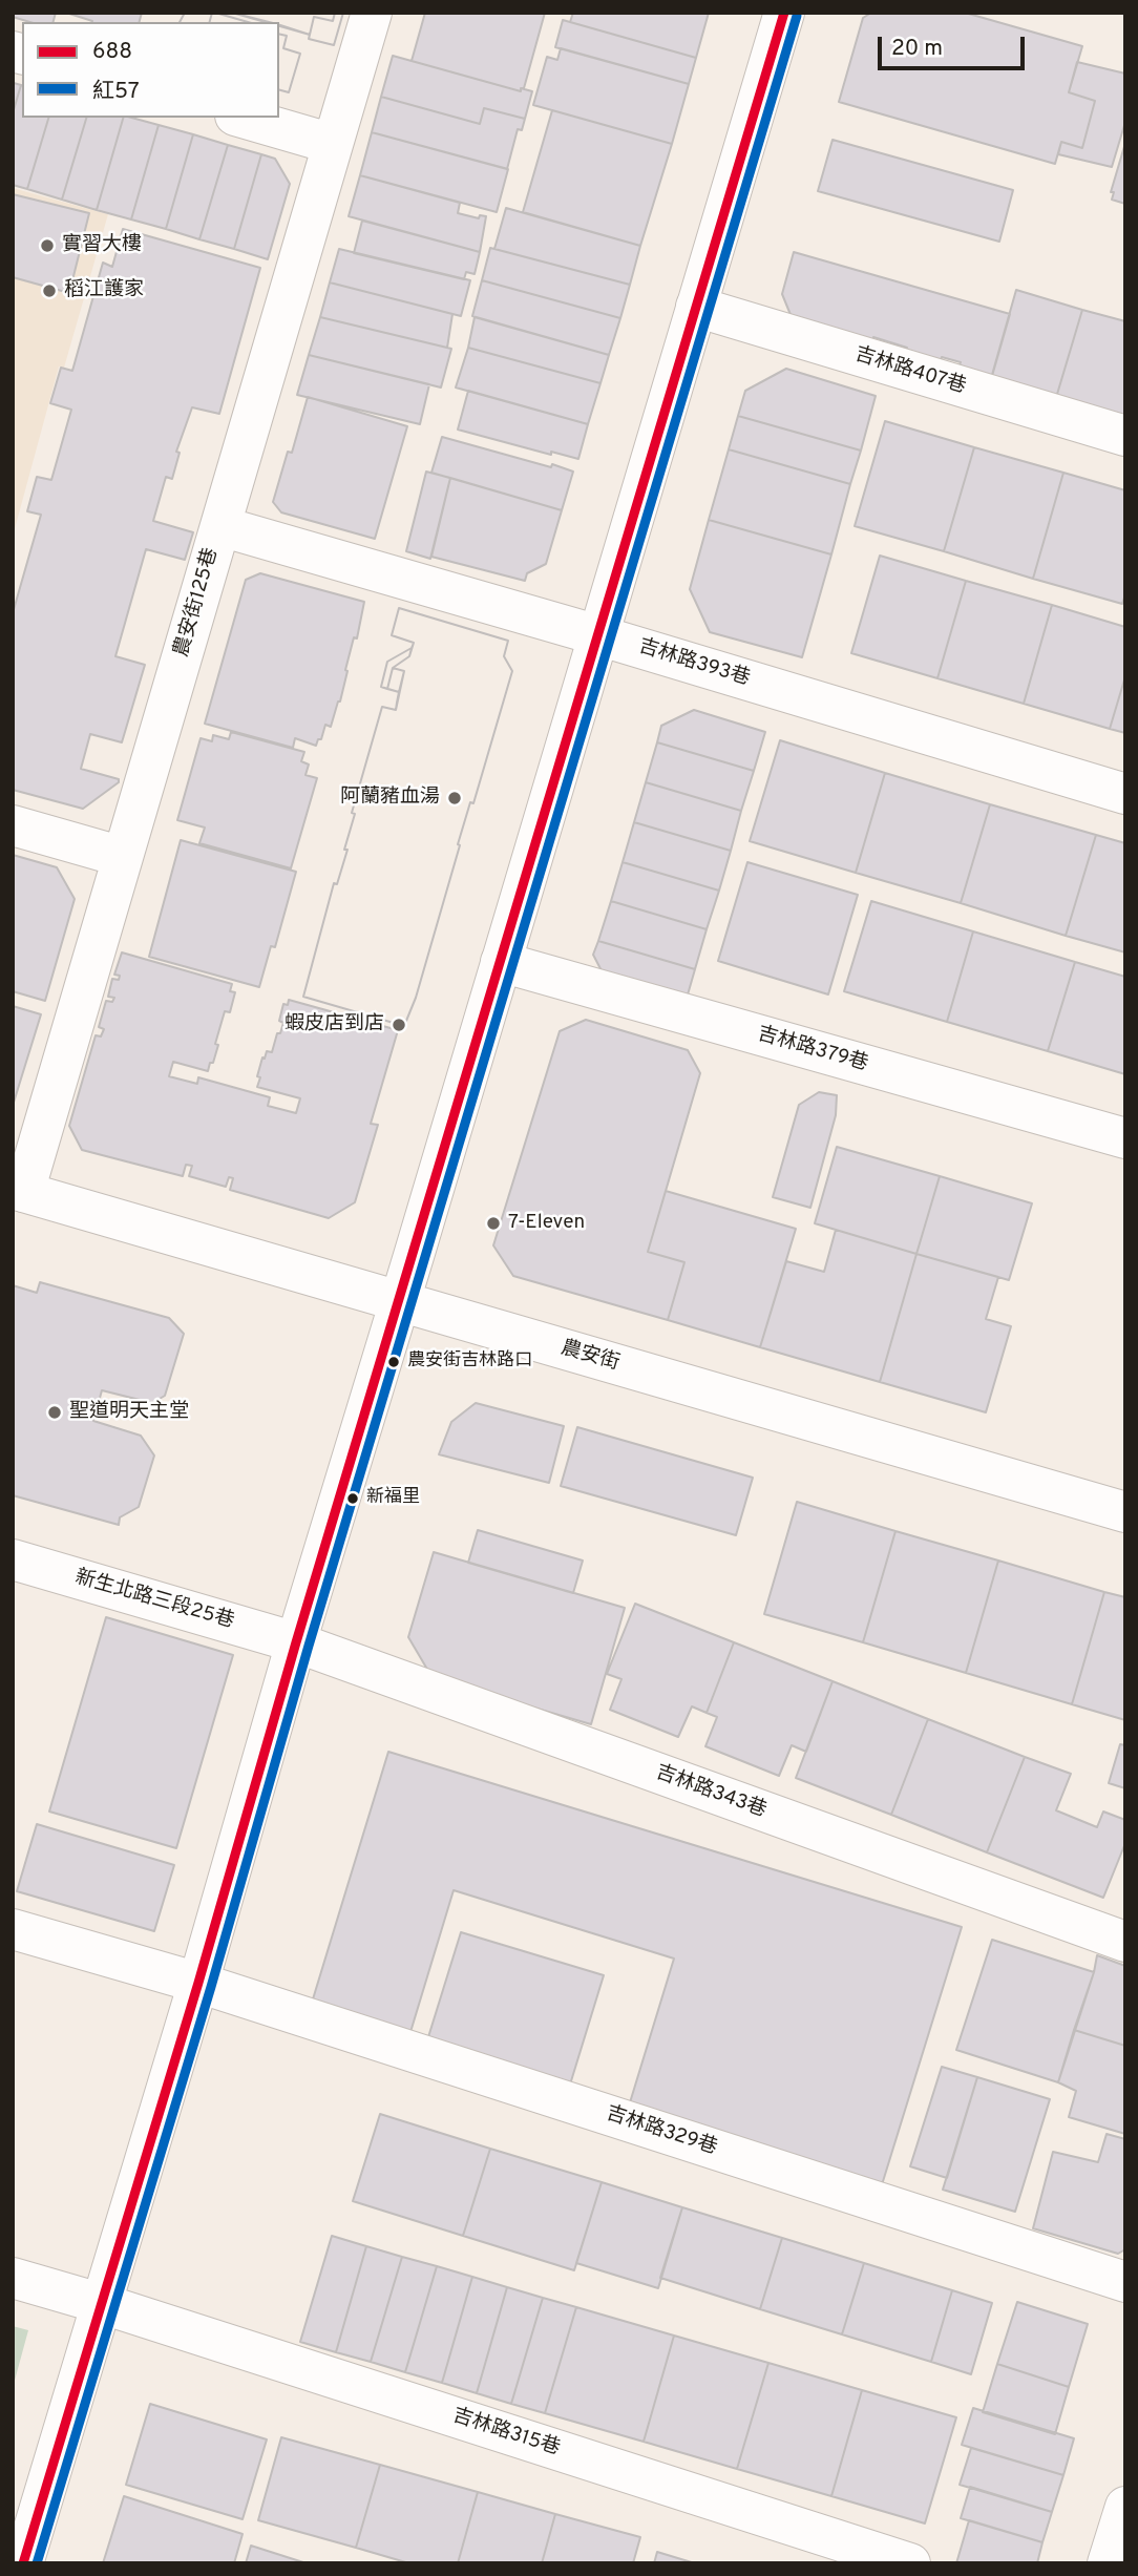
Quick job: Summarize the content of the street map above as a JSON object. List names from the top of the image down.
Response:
{
  "streets": {
    "street": [
      "吉林路407巷",
      "農安街125巷",
      "吉林路393巷",
      "吉林路379巷",
      "農安街",
      "新生北路三段25巷",
      "吉林路343巷",
      "吉林路329巷",
      "吉林路315巷"
    ]
  },
  "crossings": [
    ["農安街125巷", "吉林路393巷"],
    ["農安街125巷", "農安街"],
    ["新生北路三段25巷", "吉林路343巷"]
  ],
  "places": [
    "實習大樓",
    "稻江護家",
    "阿蘭豬血湯",
    "蝦皮店到店",
    "7-Eleven",
    "農安街吉林路口",
    "聖道明天主堂",
    "新福里"
  ],
  "lines": ["transit line 688", "transit line 紅57"],
  "legend": ["688", "紅57"],
  "scale_bar": "20 m"
}
